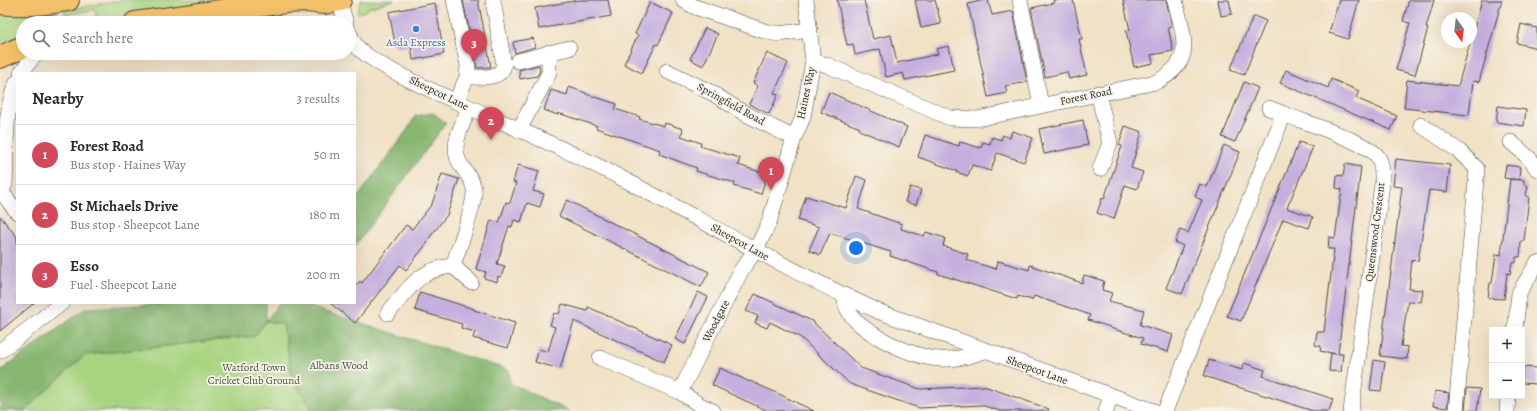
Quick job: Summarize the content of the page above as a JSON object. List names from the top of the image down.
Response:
{
  "streets": {
    "street": [
      "Sheepcot Lane",
      "Haines Way",
      "Forest Road",
      "Springfield Road",
      "Queenswood Crescent",
      "Woodgate"
    ]
  },
  "crossings": [
    ["Sheepcot Lane", "Haines Way"],
    ["Sheepcot Lane", "Woodgate"],
    ["Haines Way", "Forest Road"],
    ["Haines Way", "Springfield Road"],
    ["Haines Way", "Woodgate"]
  ],
  "parks": ["Albans Wood", "Watford Town Cricket Club Ground"],
  "places": ["Asda Express"],
  "north": "bottom",
  "page": {
    "search": "Search here",
    "pins": ["3", "2", "1"],
    "heading": ["Nearby", "3 results"],
    "list": [
      {
        "mark": "1",
        "name": "Forest Road",
        "note": "Bus stop · Haines Way",
        "value": "50 m"
      },
      {
        "mark": "2",
        "name": "St Michaels Drive",
        "note": "Bus stop · Sheepcot Lane",
        "value": "180 m"
      },
      {
        "mark": "3",
        "name": "Esso",
        "note": "Fuel · Sheepcot Lane",
        "value": "200 m"
      }
    ],
    "map_buttons": ["+", "−"]
  }
}
